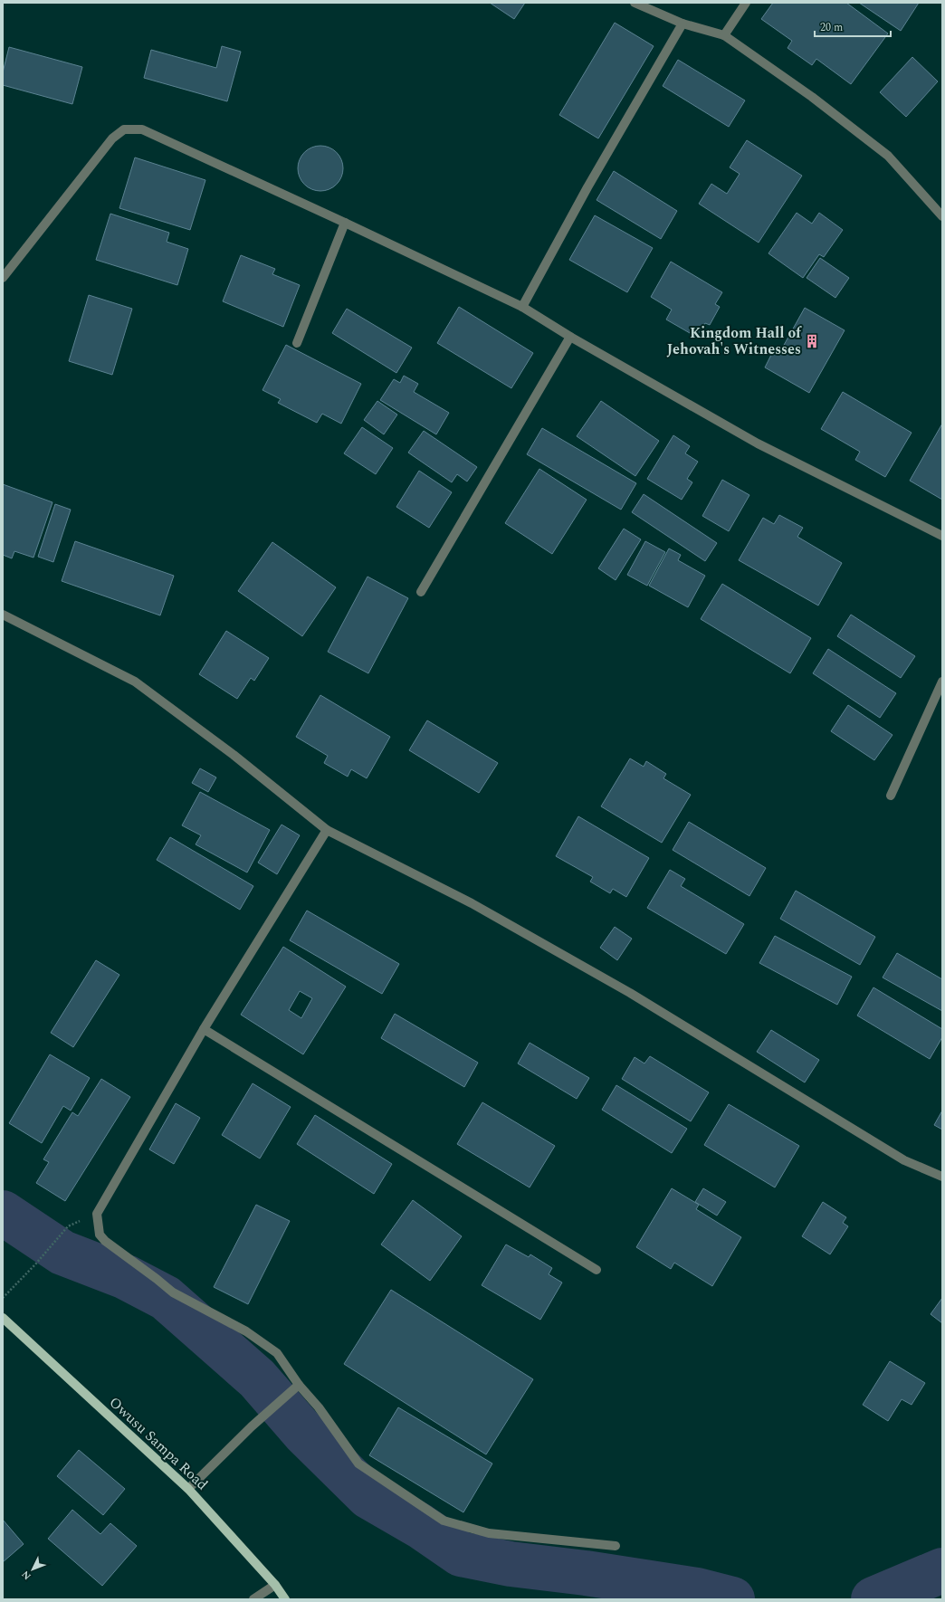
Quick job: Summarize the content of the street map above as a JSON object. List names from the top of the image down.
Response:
{
  "streets": {
    "main road": ["Owusu Sampa Road"]
  },
  "places": {
    "building": ["Kingdom Hall of Jehovah's Witnesses"]
  },
  "scale_bar": "20 m",
  "north": "bottom left"
}
